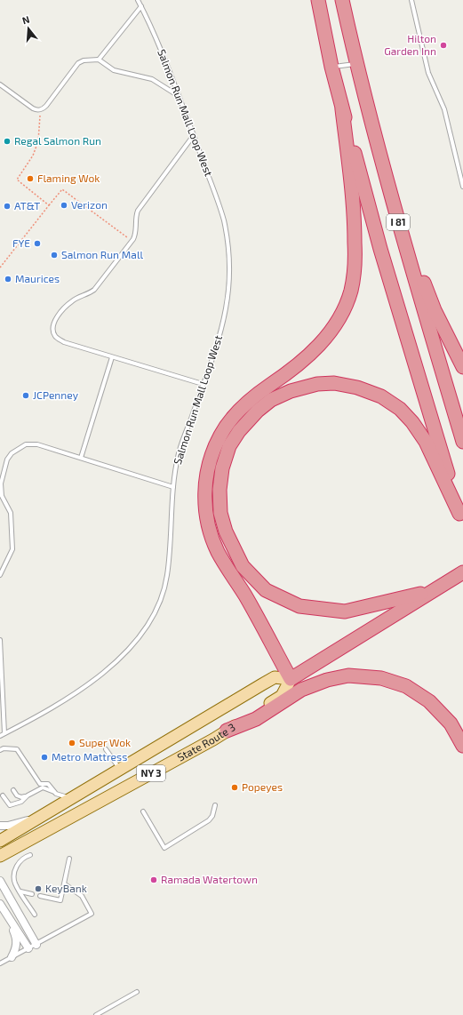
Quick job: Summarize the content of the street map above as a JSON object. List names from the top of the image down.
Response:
{
  "streets": {
    "highway": ["I 81"],
    "main road": ["State Route 3", "NY 3"],
    "lane": ["Salmon Run Mall Loop West"]
  },
  "places": [
    "Hilton Garden Inn",
    "Regal Salmon Run",
    "Flaming Wok",
    "Verizon",
    "AT&T",
    "FYE",
    "Salmon Run Mall",
    "Maurices",
    "JCPenney",
    "Super Wok",
    "Metro Mattress",
    "Popeyes",
    "Ramada Watertown",
    "KeyBank"
  ],
  "north": "top"
}
